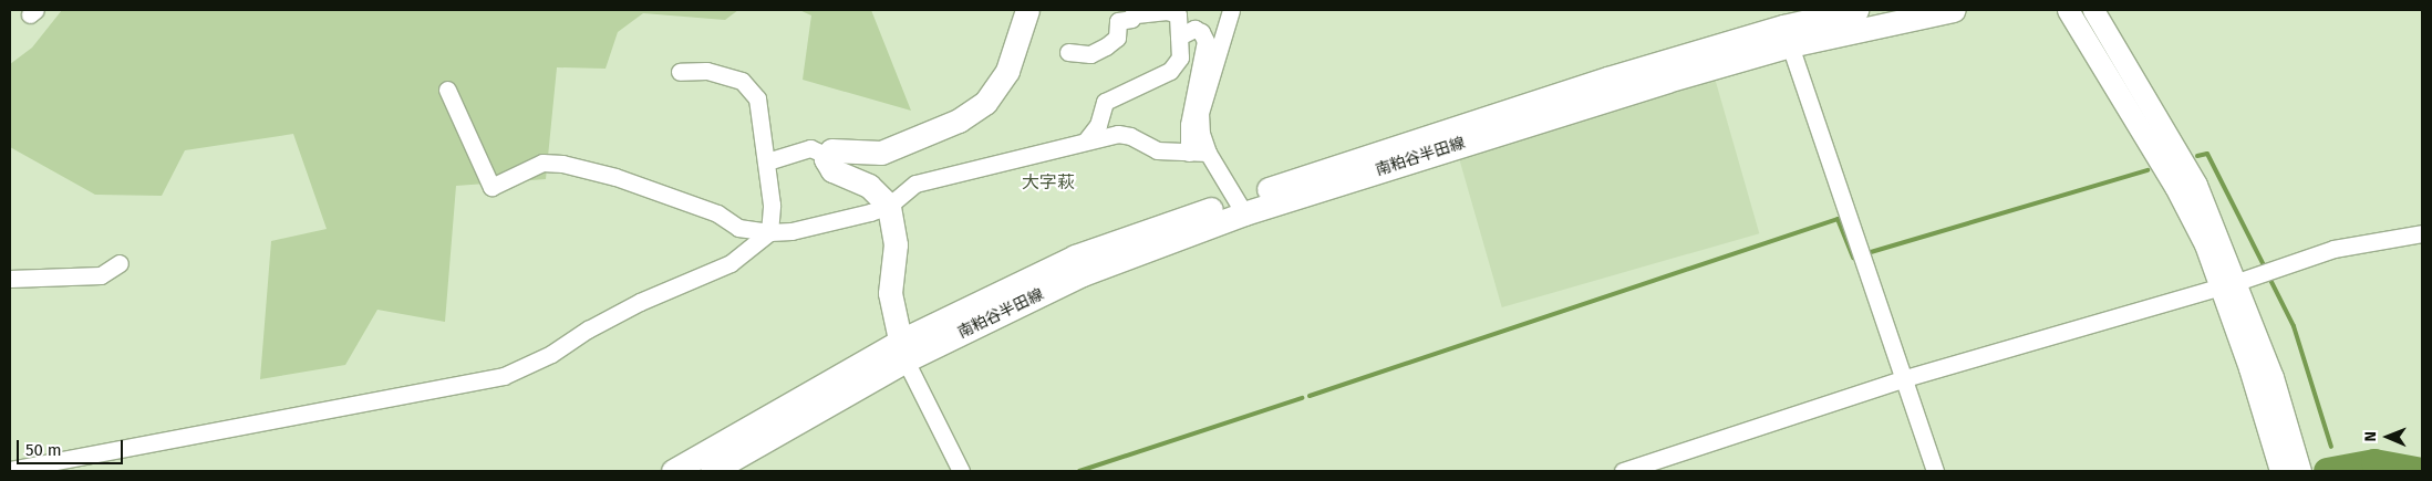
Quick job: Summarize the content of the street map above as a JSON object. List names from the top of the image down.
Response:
{
  "streets": {
    "main road": ["南粕谷半田線"]
  },
  "districts": ["大字萩"],
  "scale_bar": "50 m",
  "north": "left"
}
